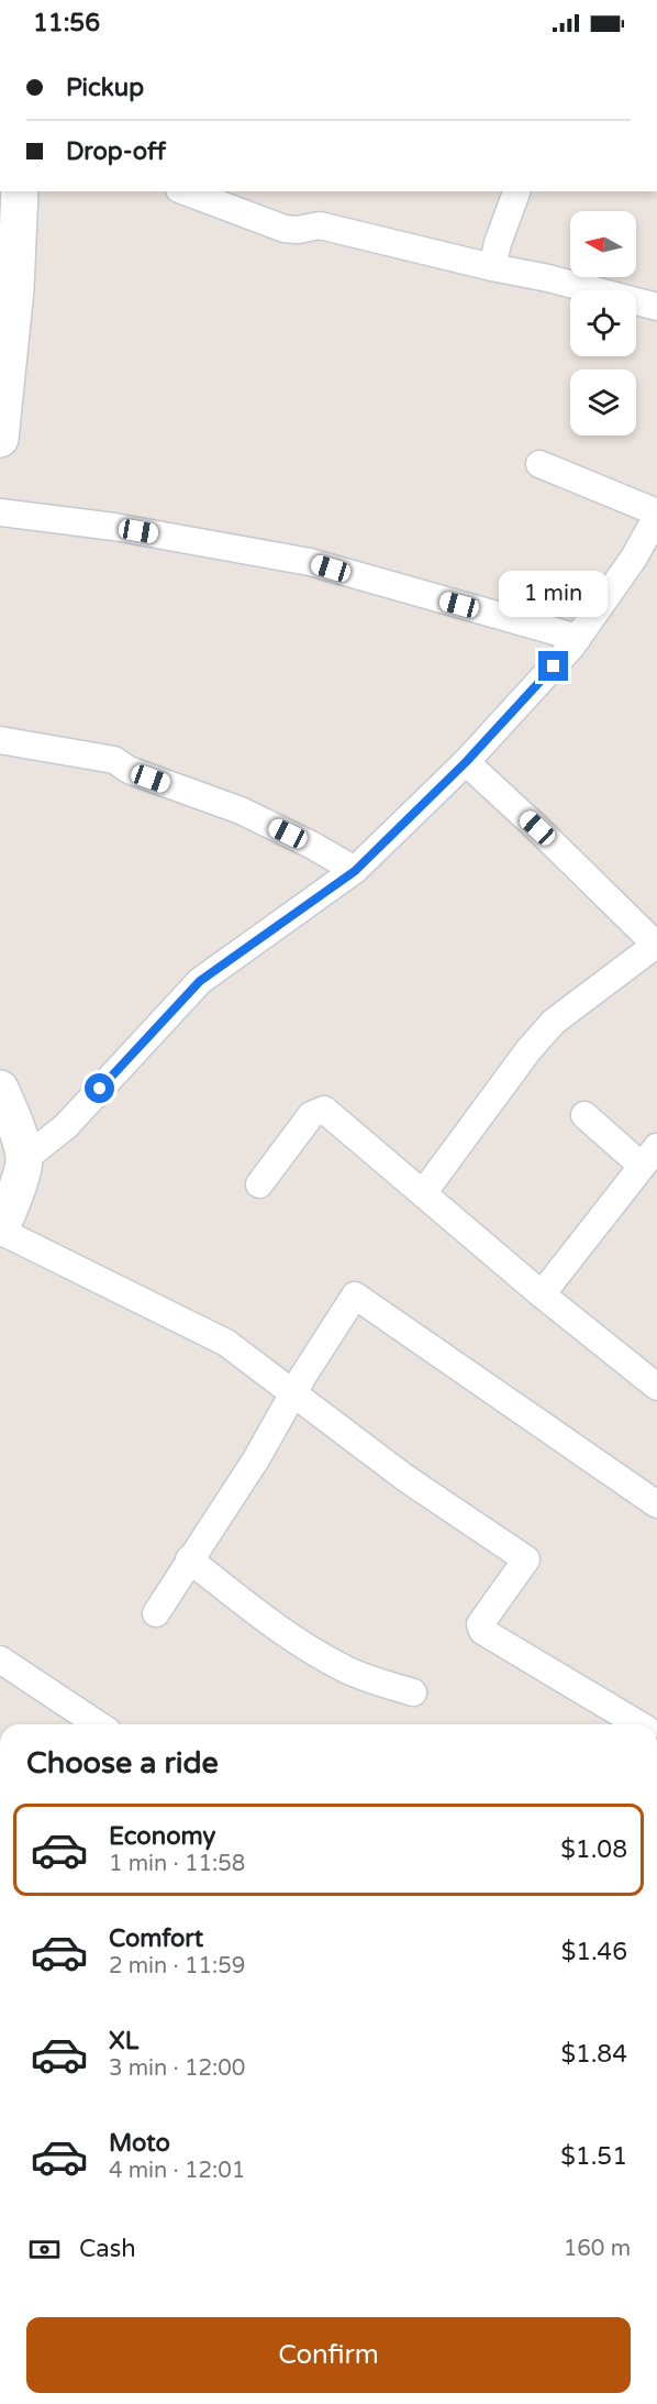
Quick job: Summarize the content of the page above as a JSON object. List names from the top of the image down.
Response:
{
  "north": "left",
  "page": {
    "status": "11:56",
    "banner": ["Pickup", "Drop-off"],
    "bubble": "1 min",
    "heading": "Choose a ride",
    "list": [
      {
        "name": "Economy",
        "note": "1 min · 11:58",
        "value": "$1.08"
      },
      {
        "name": "Comfort",
        "note": "2 min · 11:59",
        "value": "$1.46"
      },
      {
        "name": "XL",
        "note": "3 min · 12:00",
        "value": "$1.84"
      },
      {
        "name": "Moto",
        "note": "4 min · 12:01",
        "value": "$1.51"
      }
    ],
    "pay": ["Cash", "160 m"],
    "buttons": "Confirm"
  }
}
